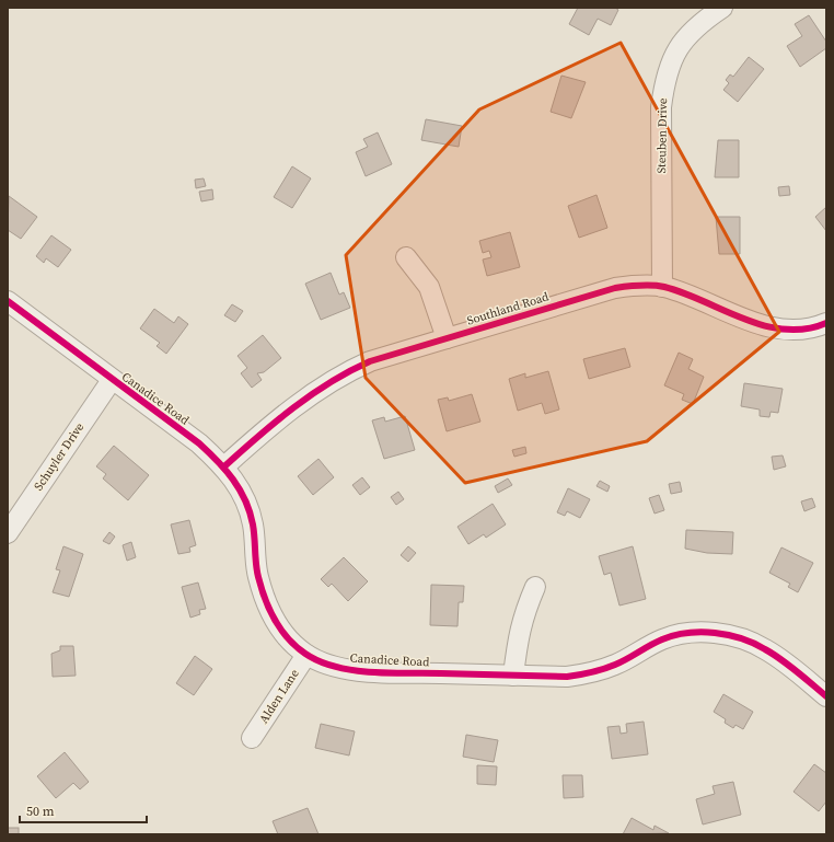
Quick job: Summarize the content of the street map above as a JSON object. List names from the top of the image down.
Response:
{
  "streets": {
    "street": [
      "Steuben Drive",
      "Southland Road",
      "Canadice Road",
      "Schuyler Drive",
      "Alden Lane"
    ]
  },
  "crossings": [
    ["Steuben Drive", "Southland Road"],
    ["Southland Road", "Canadice Road"],
    ["Canadice Road", "Schuyler Drive"],
    ["Canadice Road", "Alden Lane"]
  ],
  "scale_bar": "50 m"
}
